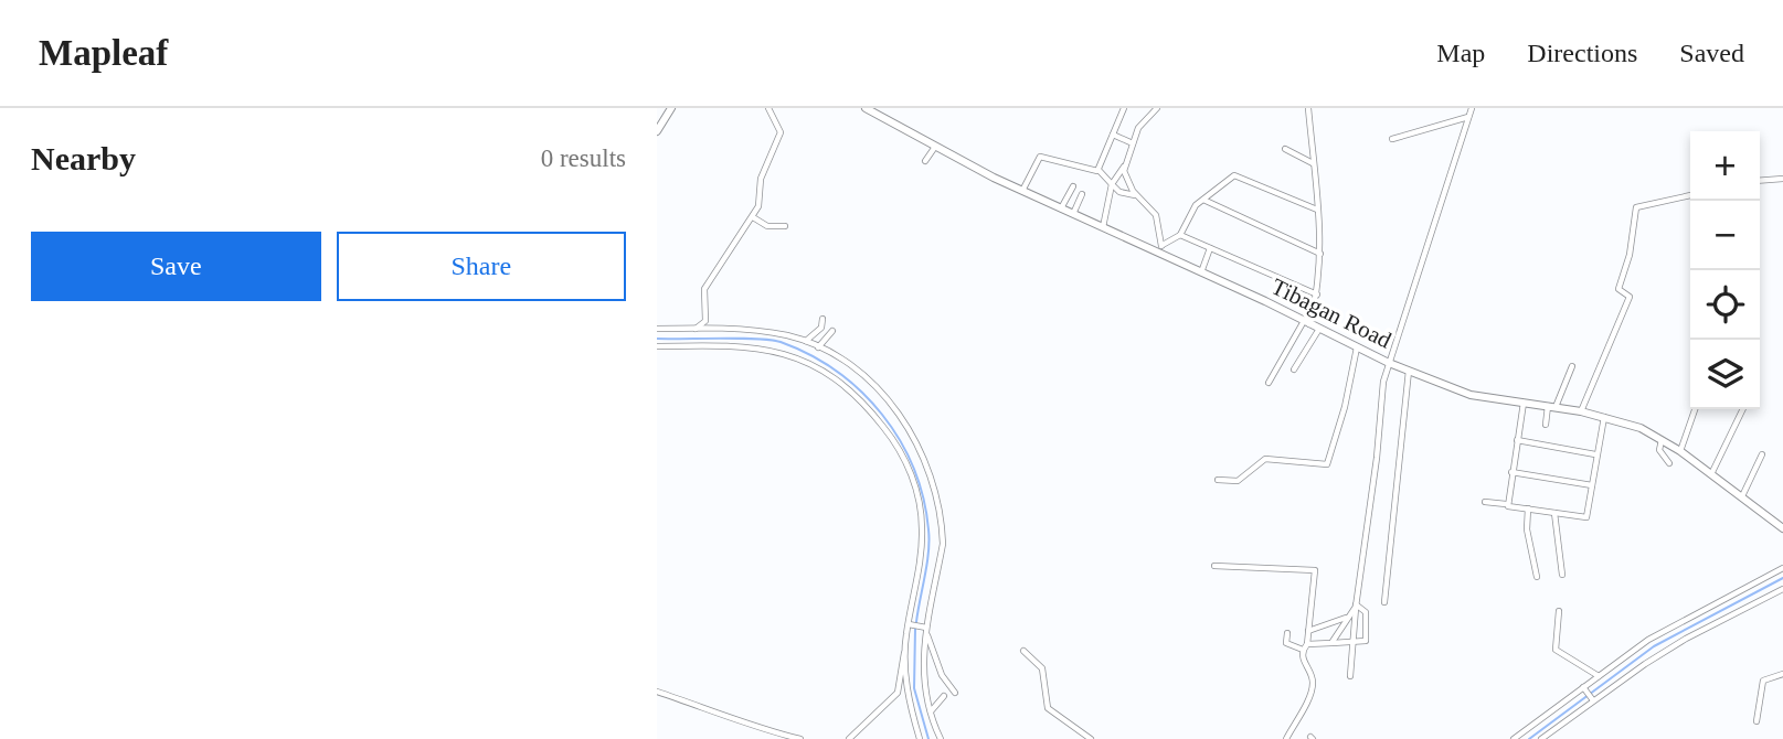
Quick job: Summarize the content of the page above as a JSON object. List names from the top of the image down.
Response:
{
  "streets": {
    "main road": ["Tibagan Road"]
  },
  "page": {
    "header": "Mapleaf",
    "nav": ["Map", "Directions", "Saved"],
    "heading": ["Nearby", "0 results"],
    "map_buttons": ["+", "−"],
    "buttons": ["Save", "Share"]
  }
}
